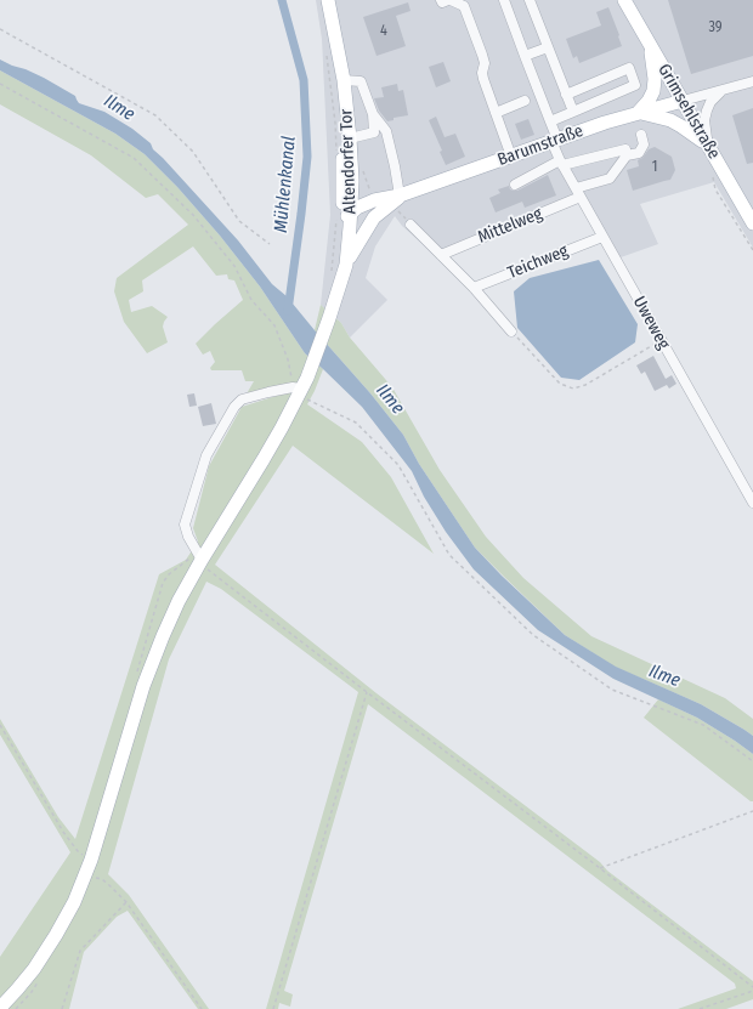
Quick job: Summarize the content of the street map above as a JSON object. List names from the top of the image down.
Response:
{
  "streets": {
    "main road": ["Grimsehlstraße", "Barumstraße", "Altendorfer Tor"],
    "street": ["Mittelweg", "Teichweg", "Uweweg"]
  },
  "crossings": [
    ["Grimsehlstraße", "Barumstraße"],
    ["Barumstraße", "Altendorfer Tor"],
    ["Barumstraße", "Uweweg"],
    ["Mittelweg", "Uweweg"],
    ["Teichweg", "Uweweg"]
  ],
  "water": ["Ilme", "Mühlenkanal"],
  "house_numbers": ["39", "4", "1"]
}
